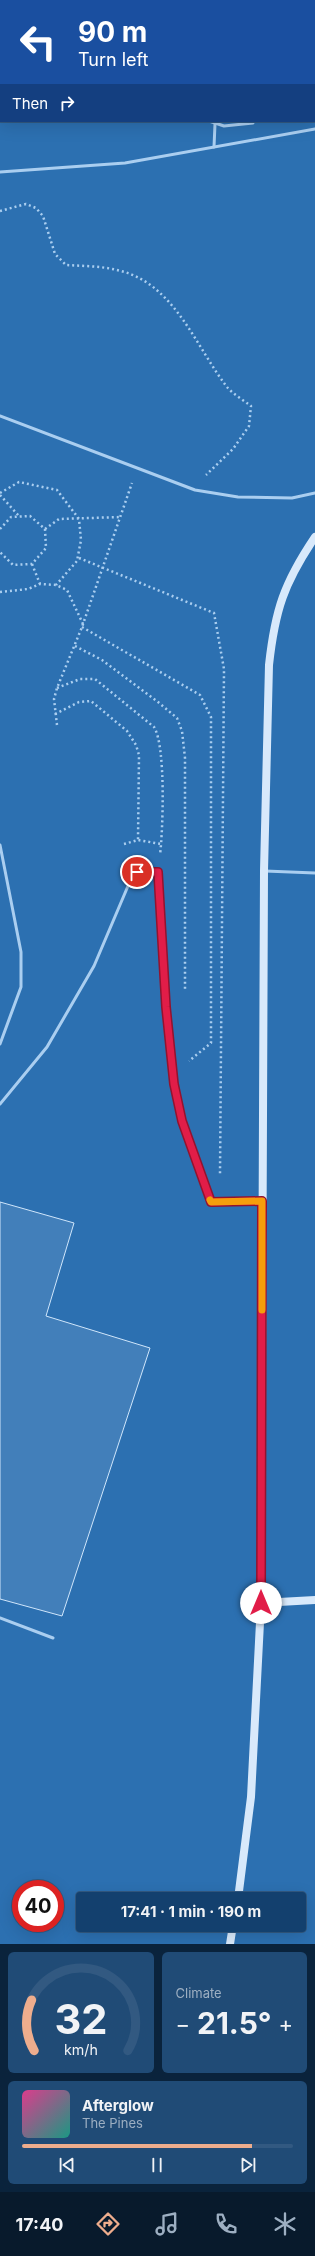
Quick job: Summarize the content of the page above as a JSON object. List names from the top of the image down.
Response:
{
  "page": {
    "turn": ["90 m", "Turn left"],
    "then": "Then",
    "limit": "40",
    "trip": "17:41 · 1 min · 190 m",
    "tile": "Climate",
    "heat": ["−", "21.5°", "+"],
    "song": ["Afterglow", "The Pines"],
    "tabs": "17:40",
    "gauge": ["32", "km/h"]
  }
}
